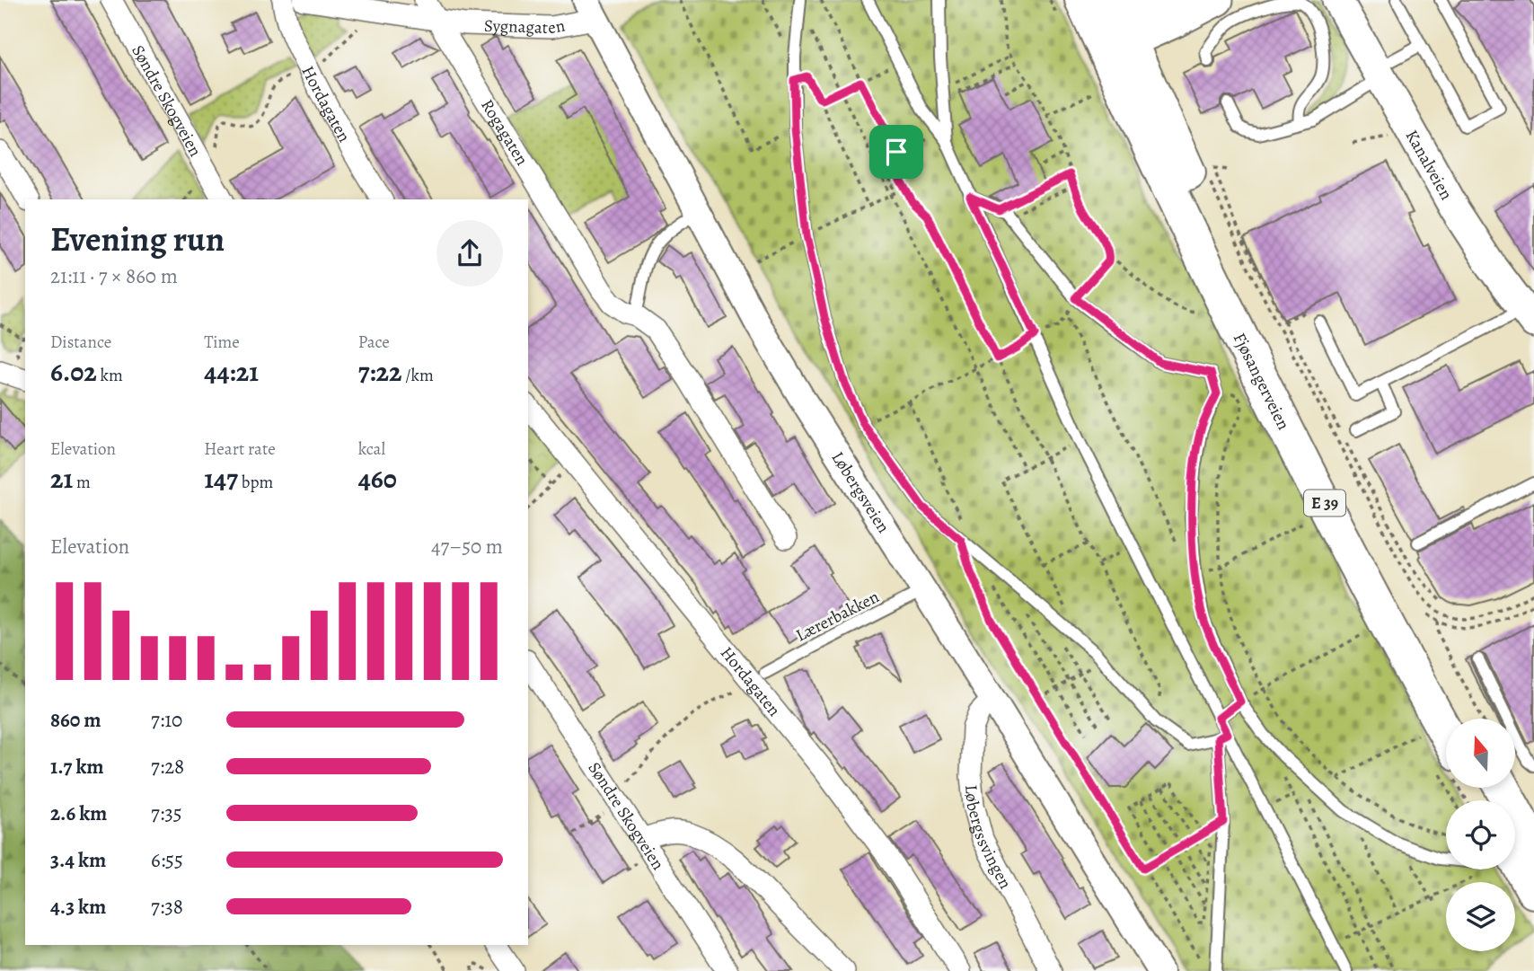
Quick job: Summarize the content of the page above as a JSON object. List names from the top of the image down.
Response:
{
  "streets": {
    "highway": ["Fjøsangerveien", "E 39"],
    "main road": ["Kanalveien"],
    "street": [
      "Sygnagaten",
      "Søndre Skogveien",
      "Hordagaten",
      "Rogagaten",
      "Løbergsveien",
      "Løbergssvingen"
    ],
    "lane": ["Lærerbakken"]
  },
  "crossings": [
    ["Sygnagaten", "Rogagaten"],
    ["Sygnagaten", "Løbergsveien"],
    ["Hordagaten", "Lærerbakken"],
    ["Løbergsveien", "Lærerbakken"],
    ["Løbergsveien", "Løbergssvingen"]
  ],
  "north": "top",
  "page": {
    "heading": ["Evening run", "21:11 · 7 × 860 m"],
    "stats": [
      ["Distance", "6.02 km"],
      ["Time", "44:21"],
      ["Pace", "7:22 /km"],
      ["Elevation", "21 m"],
      ["Heart rate", "147 bpm"],
      ["kcal", "460"]
    ],
    "chart": ["Elevation", "47–50 m"],
    "list": [
      {
        "name": "860 m",
        "note": "7:10"
      },
      {
        "name": "1.7 km",
        "note": "7:28"
      },
      {
        "name": "2.6 km",
        "note": "7:35"
      },
      {
        "name": "3.4 km",
        "note": "6:55"
      },
      {
        "name": "4.3 km",
        "note": "7:38"
      }
    ]
  }
}
